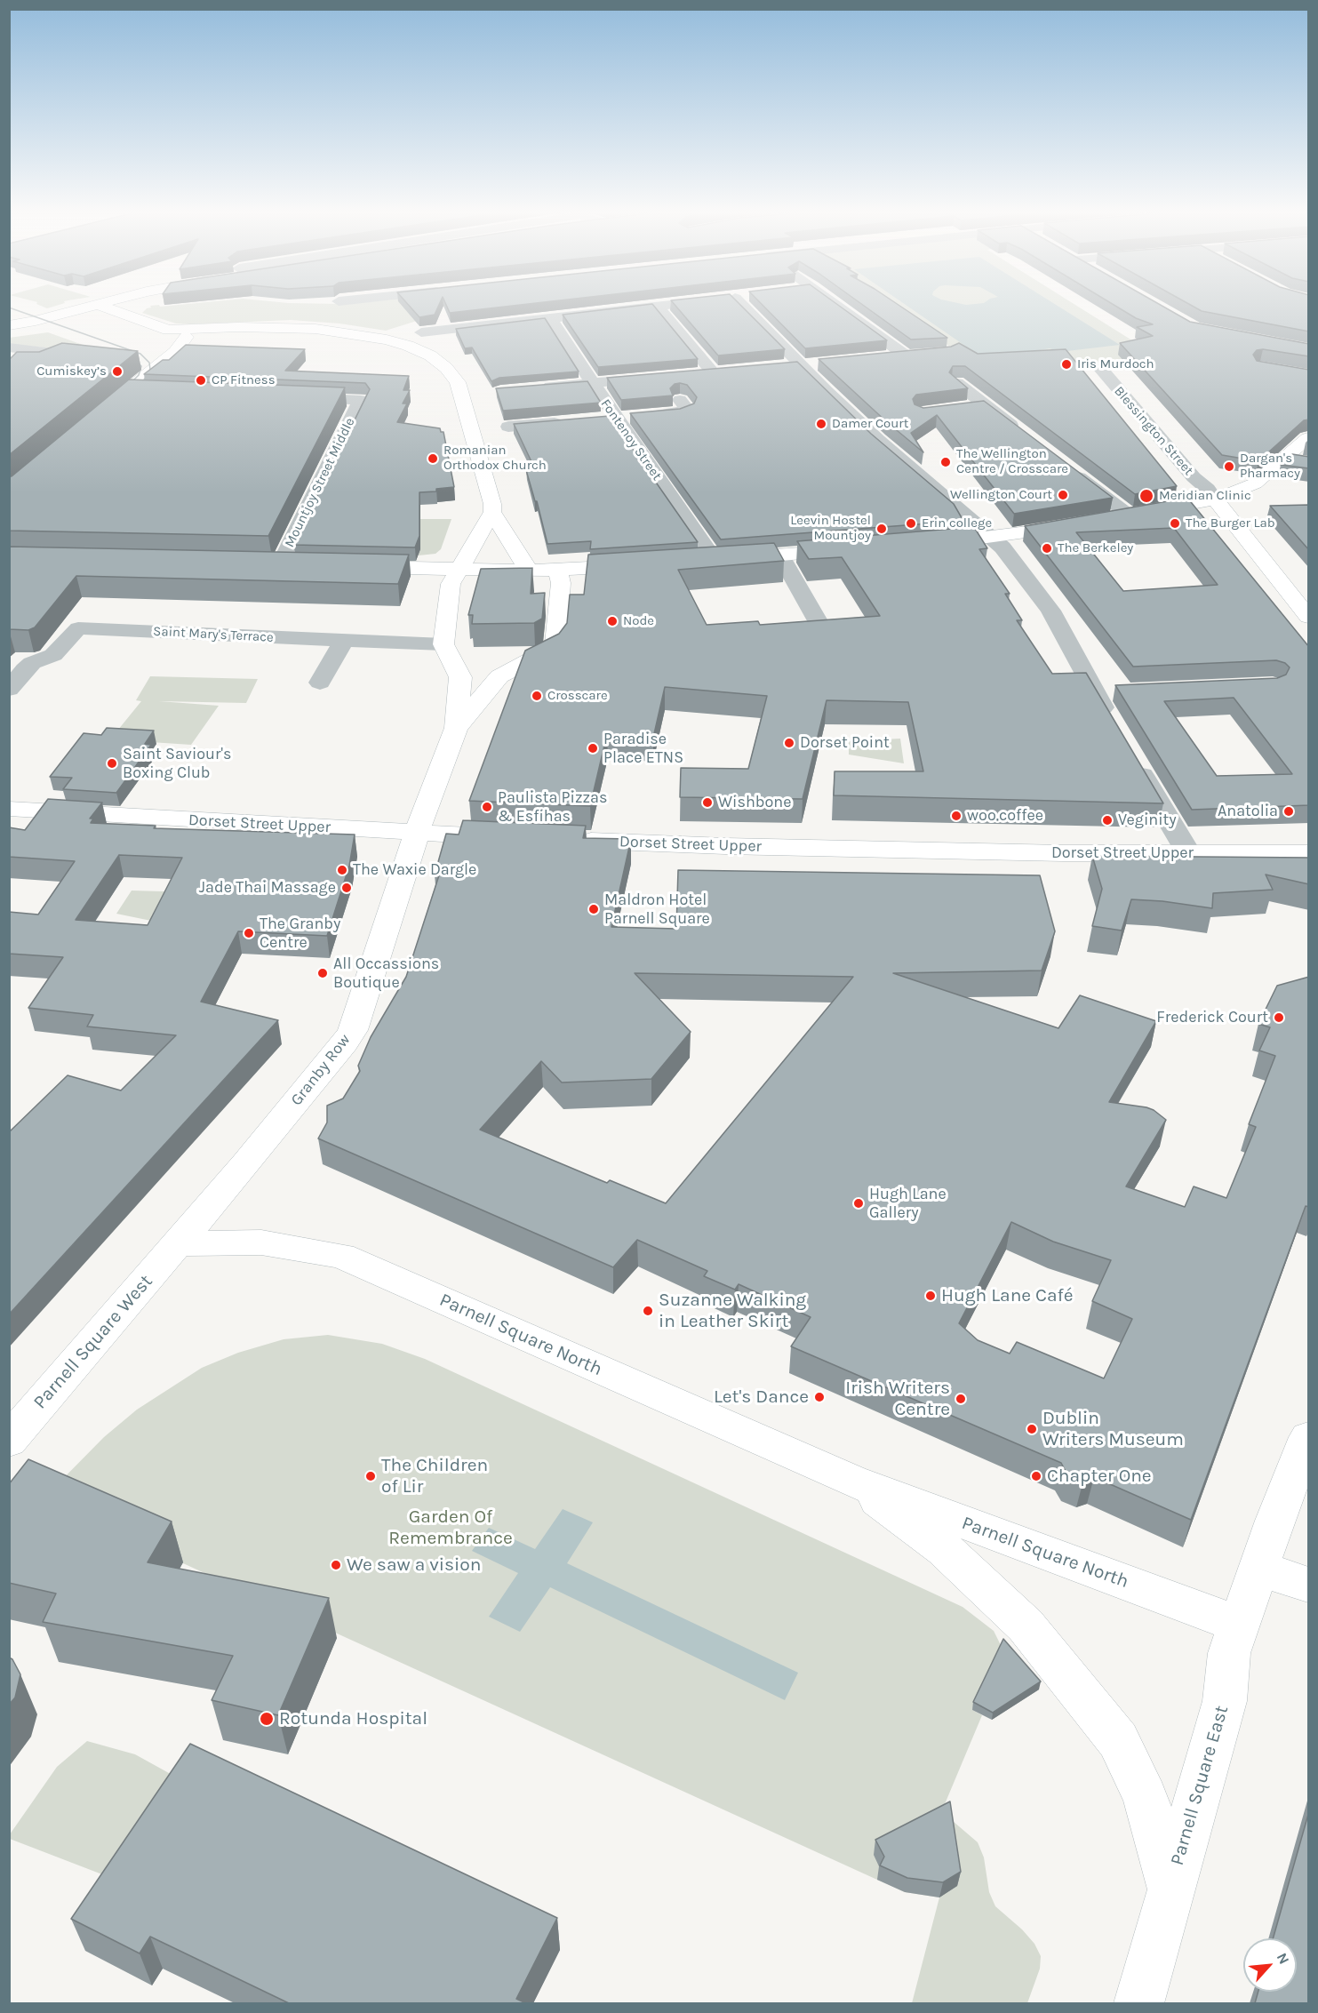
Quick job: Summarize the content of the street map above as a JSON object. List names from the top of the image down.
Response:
{
  "streets": {
    "main road": [
      "Blessington Street",
      "Dorset Street Upper",
      "Granby Row",
      "Parnell Square North",
      "Parnell Square West",
      "Parnell Square East"
    ],
    "street": ["Fontenoy Street", "Mountjoy Street Middle", "Saint Mary's Terrace"]
  },
  "crossings": [
    ["Dorset Street Upper", "Granby Row"],
    ["Granby Row", "Parnell Square North"],
    ["Granby Row", "Parnell Square West"],
    ["Parnell Square North", "Parnell Square West"],
    ["Parnell Square North", "Parnell Square East"]
  ],
  "parks": ["Garden Of Remembrance"],
  "places": [
    "Iris Murdoch",
    "Cumiskey’s",
    "CP Fitness",
    "Damer Court",
    "Romanian Orthodox Church",
    "The Wellington Centre / Crosscare",
    "Dargan's Pharmacy",
    "Wellington Court",
    "Meridian Clinic",
    "Erin college",
    "The Burger Lab",
    "Leevin Hostel Mountjoy",
    "The Berkeley",
    "Node",
    "Crosscare",
    "Dorset Point",
    "Paradise Place ETNS",
    "Saint Saviour's Boxing Club",
    "Wishbone",
    "Paulista Pizzas & Esfihas",
    "Anatolia",
    "woo.coffee",
    "Veginity",
    "The Waxie Dargle",
    "Jade Thai Massage",
    "Maldron Hotel Parnell Square",
    "The Granby Centre",
    "All Occassions Boutique",
    "Frederick Court",
    "Hugh Lane Gallery",
    "Hugh Lane Café",
    "Suzanne Walking in Leather Skirt",
    "Let's Dance",
    "Irish Writers Centre",
    "Dublin Writers Museum",
    "The Children of Lir",
    "Chapter One",
    "We saw a vision",
    "Rotunda Hospital"
  ],
  "north": "top right"
}
